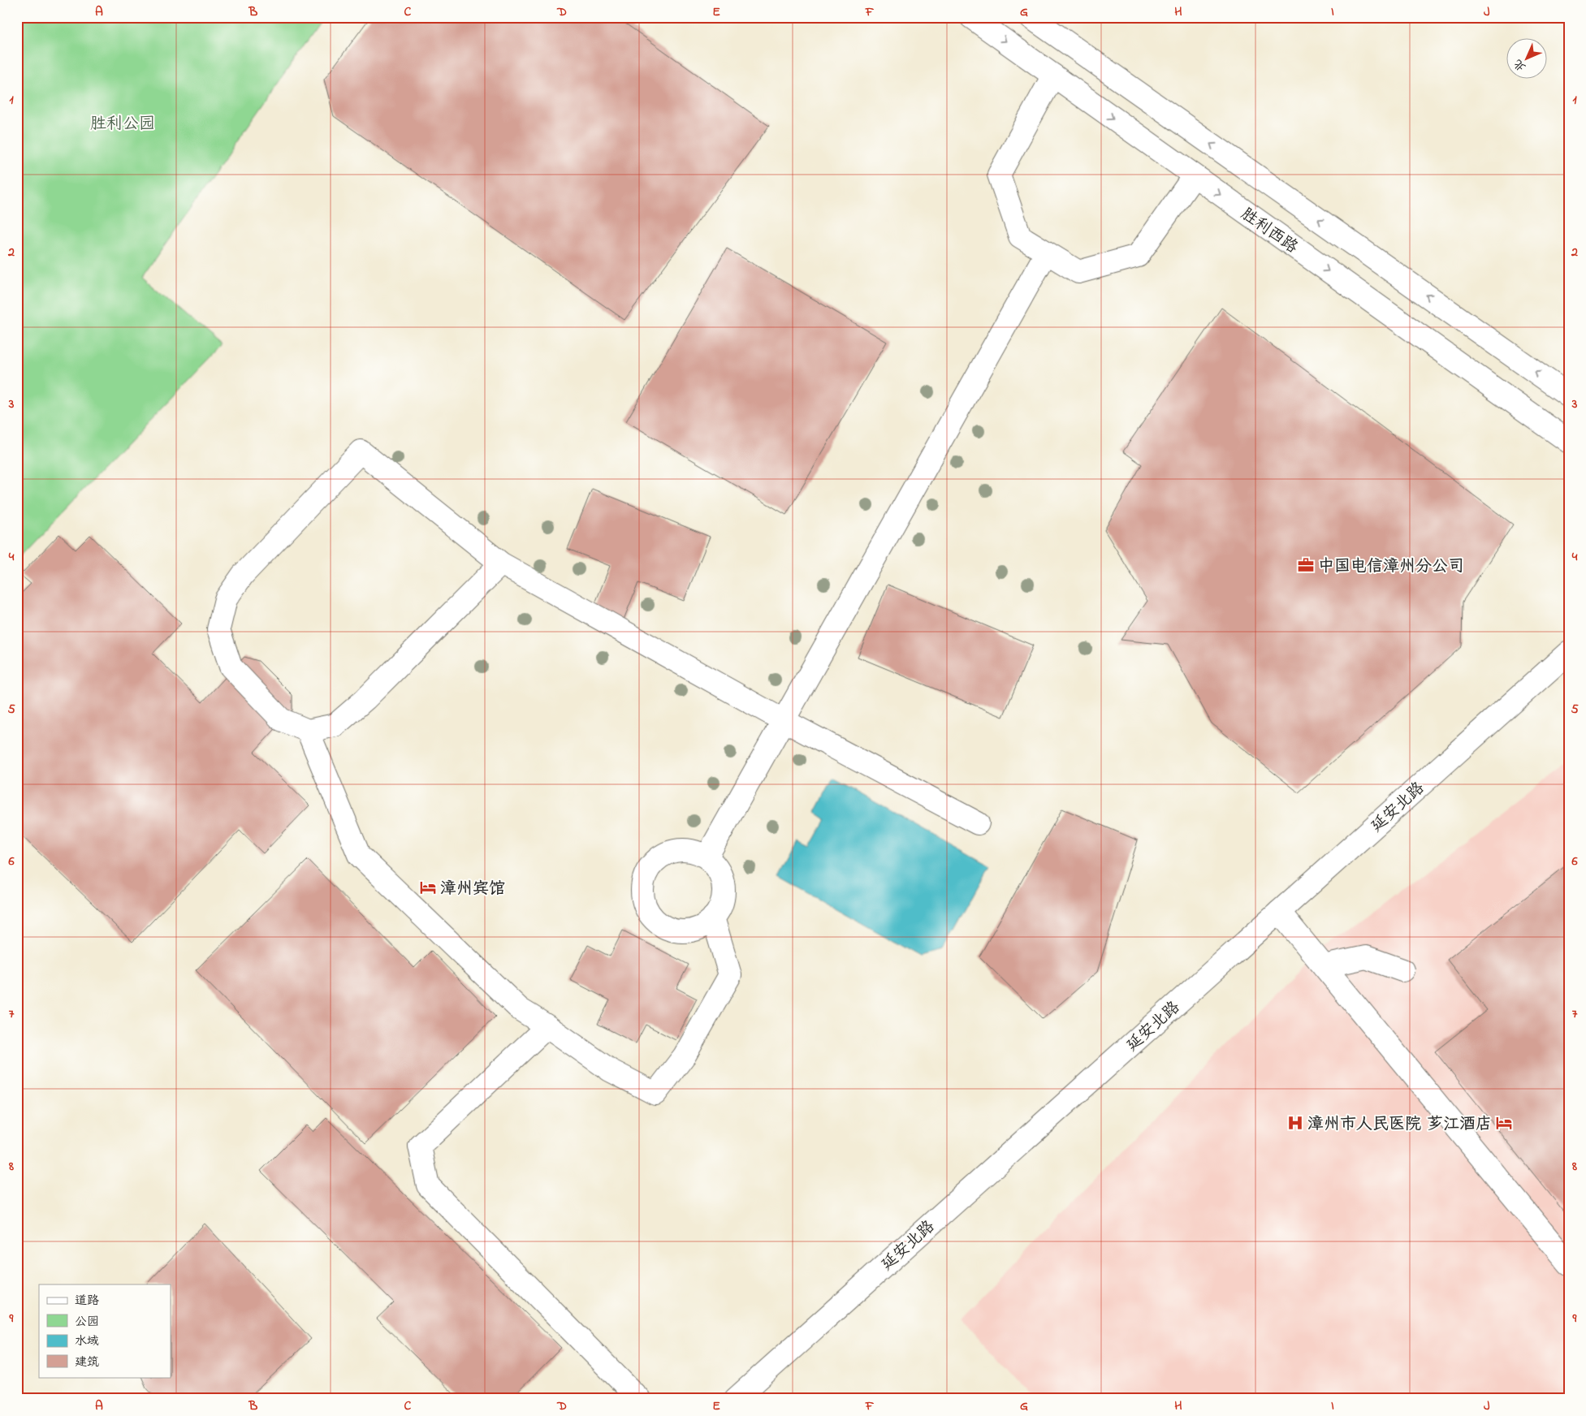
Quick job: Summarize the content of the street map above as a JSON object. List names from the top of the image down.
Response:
{
  "streets": {
    "main road": ["胜利西路", "延安北路"]
  },
  "parks": ["胜利公园"],
  "places": {
    "office": ["中国电信漳州分公司"],
    "hotel": ["漳州宾馆", "芗江酒店"],
    "hospital": ["漳州市人民医院"]
  },
  "legend": [
    "道路",
    "公园",
    "水域",
    "建筑"
  ],
  "north": "bottom left",
  "grid": {
    "columns": [
      "A",
      "B",
      "C",
      "D",
      "E",
      "F",
      "G",
      "H",
      "I",
      "J"
    ],
    "rows": [
      "1",
      "2",
      "3",
      "4",
      "5",
      "6",
      "7",
      "8",
      "9"
    ]
  }
}
